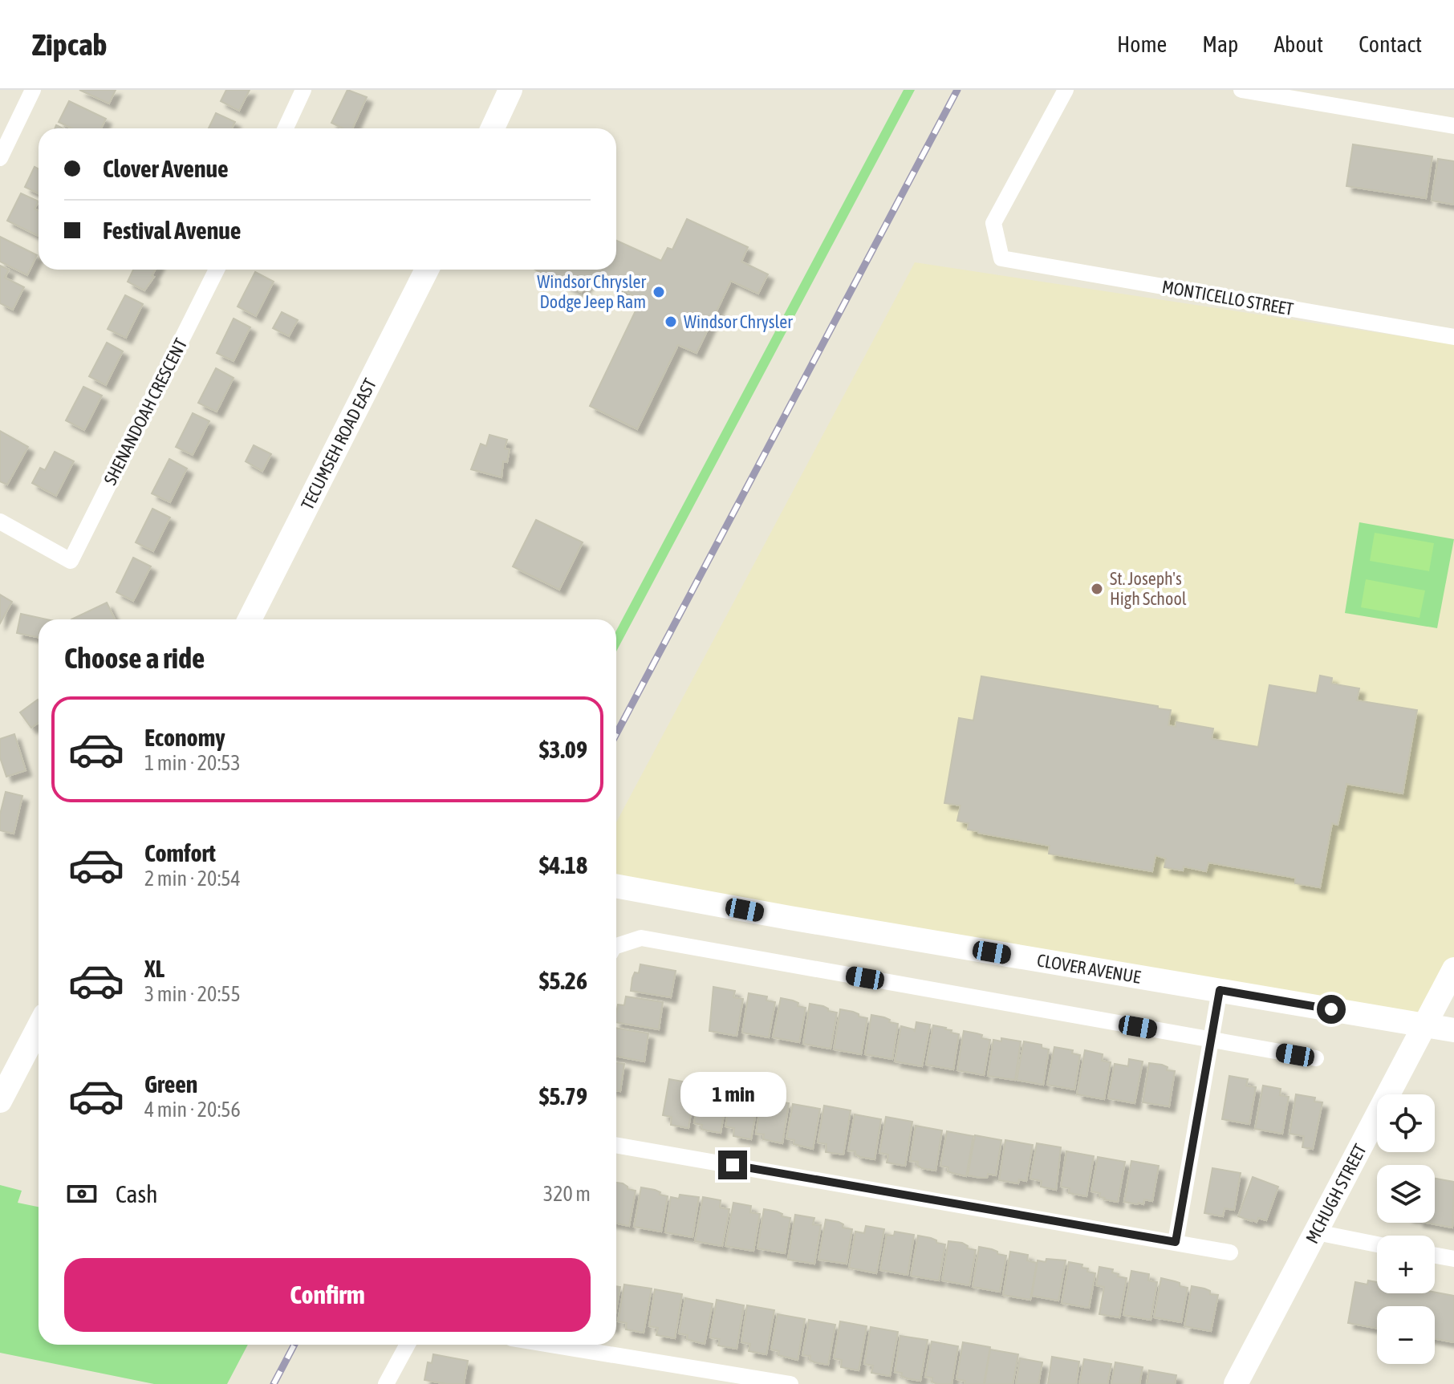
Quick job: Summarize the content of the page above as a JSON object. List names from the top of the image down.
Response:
{
  "streets": {
    "main road": ["TECUMSEH ROAD EAST", "CLOVER AVENUE", "MCHUGH STREET"],
    "street": ["MONTICELLO STREET", "SHENANDOAH CRESCENT"]
  },
  "crossings": [
    ["CLOVER AVENUE", "MCHUGH STREET"]
  ],
  "places": ["Windsor Chrysler Dodge Jeep Ram", "Windsor Chrysler", "St. Joseph's High School"],
  "page": {
    "header": "Zipcab",
    "nav": [
      "Home",
      "Map",
      "About",
      "Contact"
    ],
    "banner": ["Clover Avenue", "Festival Avenue"],
    "heading": "Choose a ride",
    "list": [
      {
        "name": "Economy",
        "note": "1 min · 20:53",
        "value": "$3.09"
      },
      {
        "name": "Comfort",
        "note": "2 min · 20:54",
        "value": "$4.18"
      },
      {
        "name": "XL",
        "note": "3 min · 20:55",
        "value": "$5.26"
      },
      {
        "name": "Green",
        "note": "4 min · 20:56",
        "value": "$5.79"
      }
    ],
    "bubble": "1 min",
    "map_buttons": ["+", "−"],
    "pay": ["Cash", "320 m"],
    "buttons": "Confirm"
  }
}
